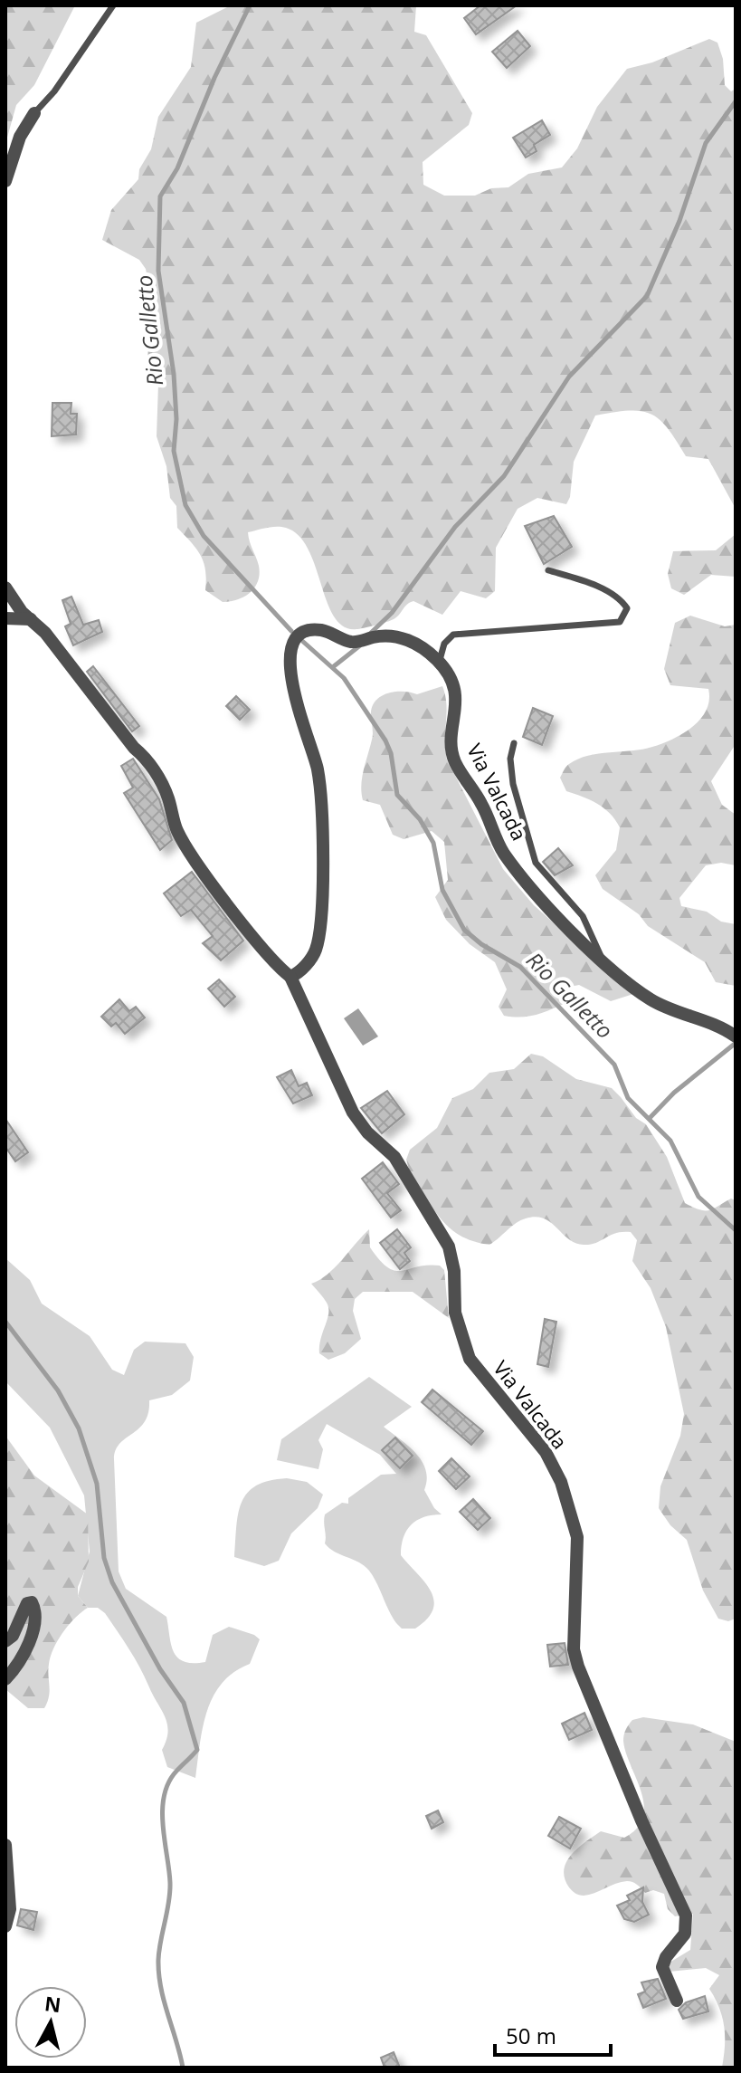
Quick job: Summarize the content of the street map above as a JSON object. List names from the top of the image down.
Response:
{
  "streets": {
    "street": ["Via Valcada"]
  },
  "water": ["Rio Galletto"],
  "scale_bar": "50 m",
  "north": "top"
}
